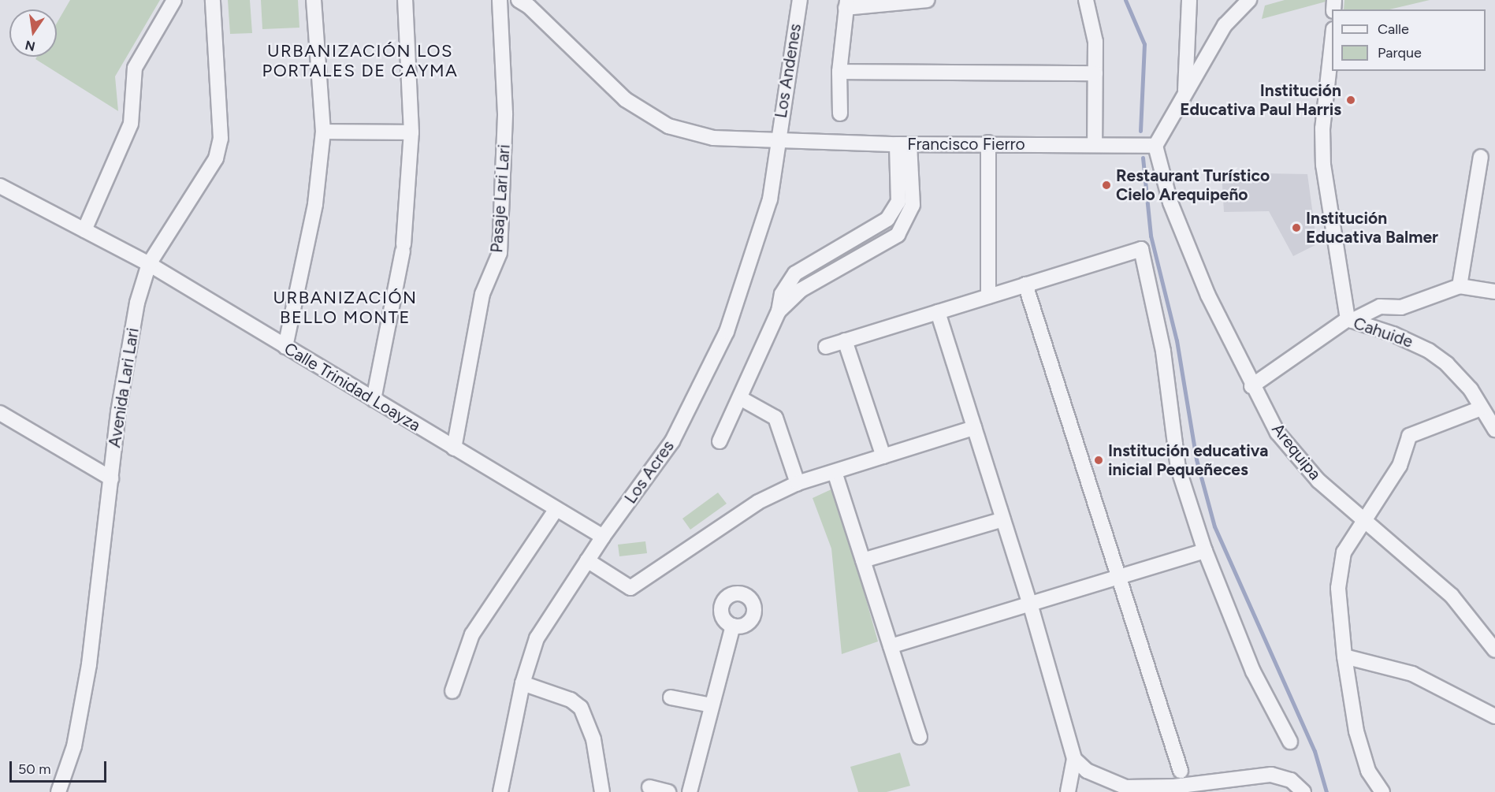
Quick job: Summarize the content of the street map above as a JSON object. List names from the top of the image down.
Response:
{
  "streets": {
    "street": [
      "Los Andenes",
      "Francisco Fierro",
      "Pasaje Lari Lari",
      "Cahuide",
      "Calle Trinidad Loayza",
      "Avenida Lari Lari",
      "Arequipa",
      "Los Acres"
    ]
  },
  "crossings": [
    ["Los Andenes", "Francisco Fierro"],
    ["Los Andenes", "Los Acres"],
    ["Francisco Fierro", "Arequipa"],
    ["Francisco Fierro", "Los Acres"],
    ["Pasaje Lari Lari", "Calle Trinidad Loayza"],
    ["Cahuide", "Arequipa"],
    ["Calle Trinidad Loayza", "Avenida Lari Lari"],
    ["Calle Trinidad Loayza", "Los Acres"]
  ],
  "districts": ["URBANIZACIÓN LOS PORTALES DE CAYMA", "URBANIZACIÓN BELLO MONTE"],
  "places": [
    "Institución Educativa Paul Harris",
    "Restaurant Turístico Cielo Arequipeño",
    "Institución Educativa Balmer",
    "Institución educativa inicial Pequeñeces"
  ],
  "legend": ["Calle", "Parque"],
  "scale_bar": "50 m",
  "north": "bottom"
}
